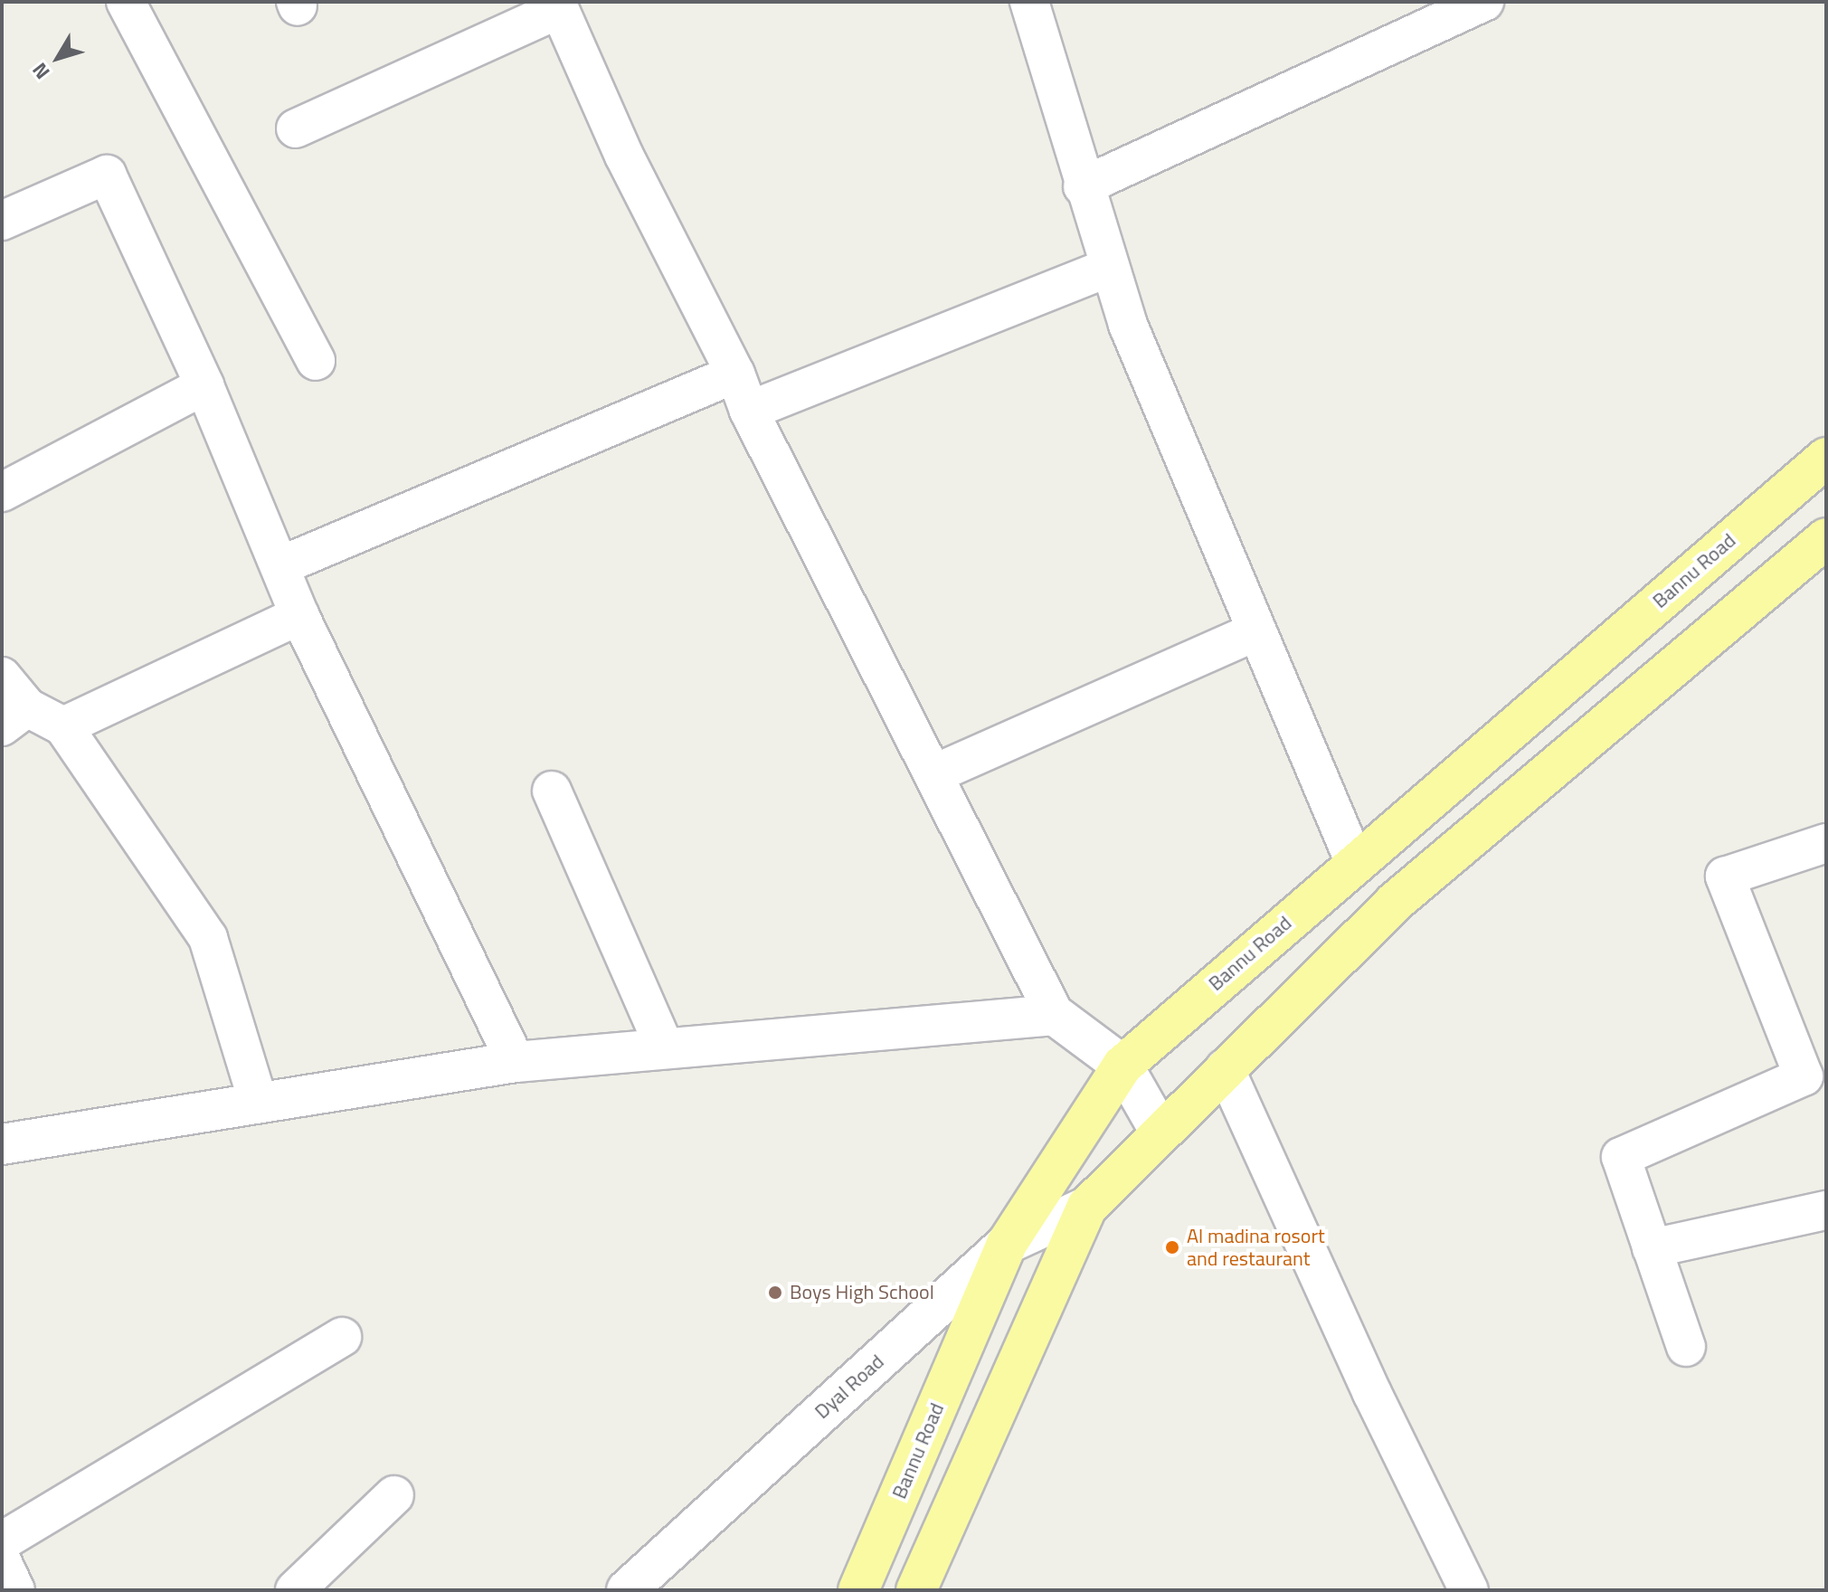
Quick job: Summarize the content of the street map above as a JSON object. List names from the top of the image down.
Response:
{
  "streets": {
    "highway": ["Bannu Road"],
    "street": ["Dyal Road"]
  },
  "crossings": [
    ["Bannu Road", "Dyal Road"]
  ],
  "places": ["Al madina rosort and restaurant", "Boys High School"],
  "north": "bottom left"
}
